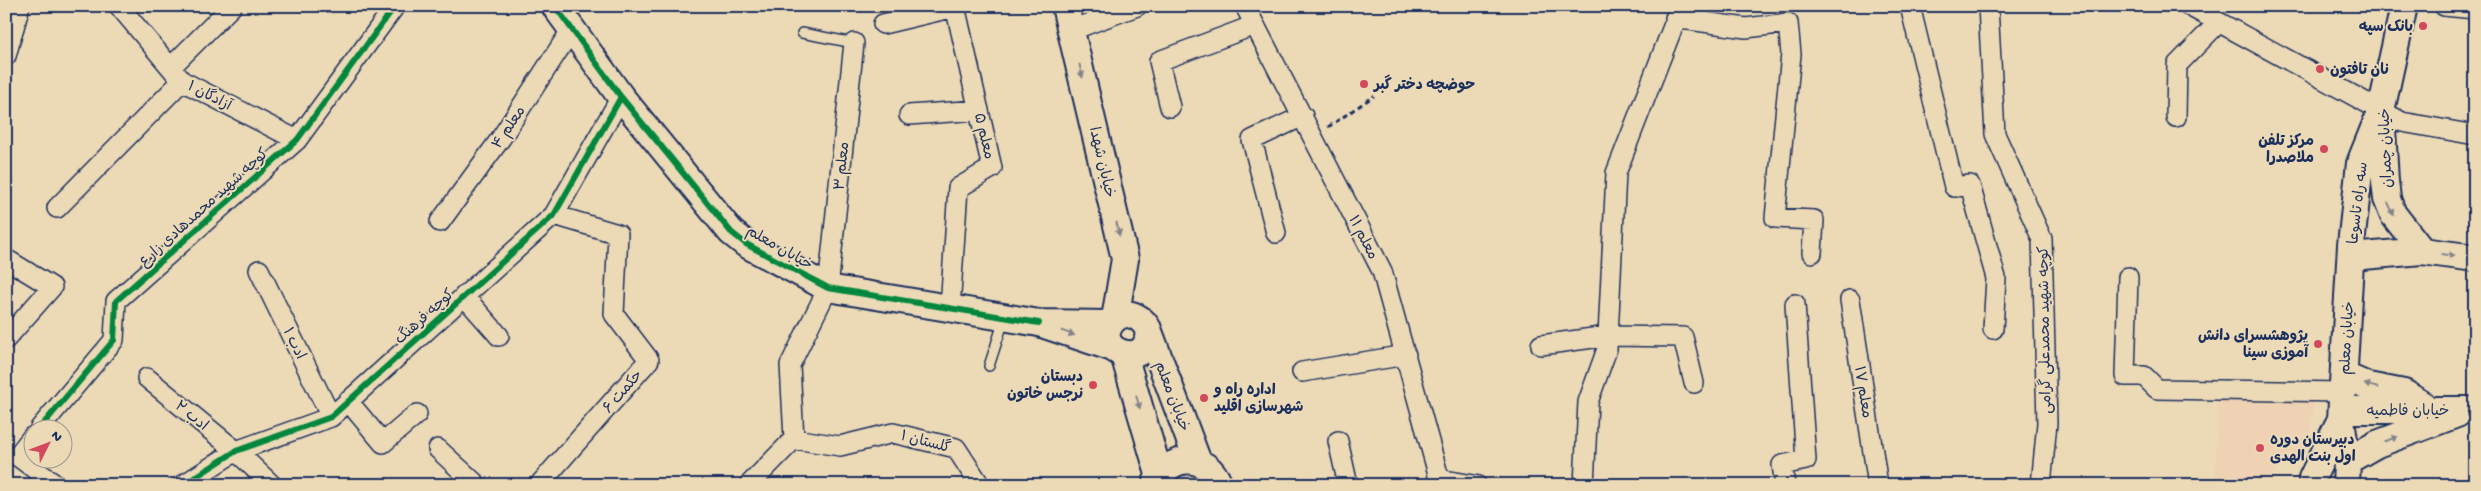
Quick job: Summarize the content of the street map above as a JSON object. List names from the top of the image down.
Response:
{
  "streets": {
    "street": [
      "آزادگان ۱",
      "معلم ۴",
      "معلم ۵",
      "خیابان چمران",
      "خیابان شهدا",
      "معلم ۳",
      "سه راه تاسوعا",
      "کوچه شهید محمدهادی زارع",
      "معلم ۱۱",
      "خیابان معلم",
      "کوچه فرهنگ",
      "کوچه شهید محمدعلی گرامی",
      "ادب ۱",
      "حکمت ۶",
      "معلم ۱۷",
      "خیابان فاطمیه",
      "ادب ۲",
      "گلستان ۱"
    ]
  },
  "crossings": [
    ["آزادگان ۱", "کوچه شهید محمدهادی زارع"],
    ["معلم ۴", "خیابان معلم"],
    ["معلم ۵", "خیابان معلم"],
    ["خیابان چمران", "سه راه تاسوعا"],
    ["خیابان شهدا", "خیابان معلم"],
    ["معلم ۳", "خیابان معلم"],
    ["سه راه تاسوعا", "خیابان معلم"],
    ["خیابان معلم", "کوچه فرهنگ"],
    ["خیابان معلم", "خیابان فاطمیه"],
    ["کوچه فرهنگ", "ادب ۱"],
    ["کوچه فرهنگ", "حکمت ۶"],
    ["کوچه فرهنگ", "ادب ۲"]
  ],
  "one_way": ["خیابان چمران", "خیابان شهدا"],
  "places": [
    "بانک سپه",
    "نان تافتون",
    "حوضچه دختر گبر",
    "مرکز تلفن ملاصدرا",
    "پژوهشسرای دانش آموزی سینا",
    "دبستان نرجس خاتون",
    "اداره راه و شهرسازی اقلید",
    "دبیرستان دوره اول بنت الهدی"
  ],
  "north": "top right"
}
